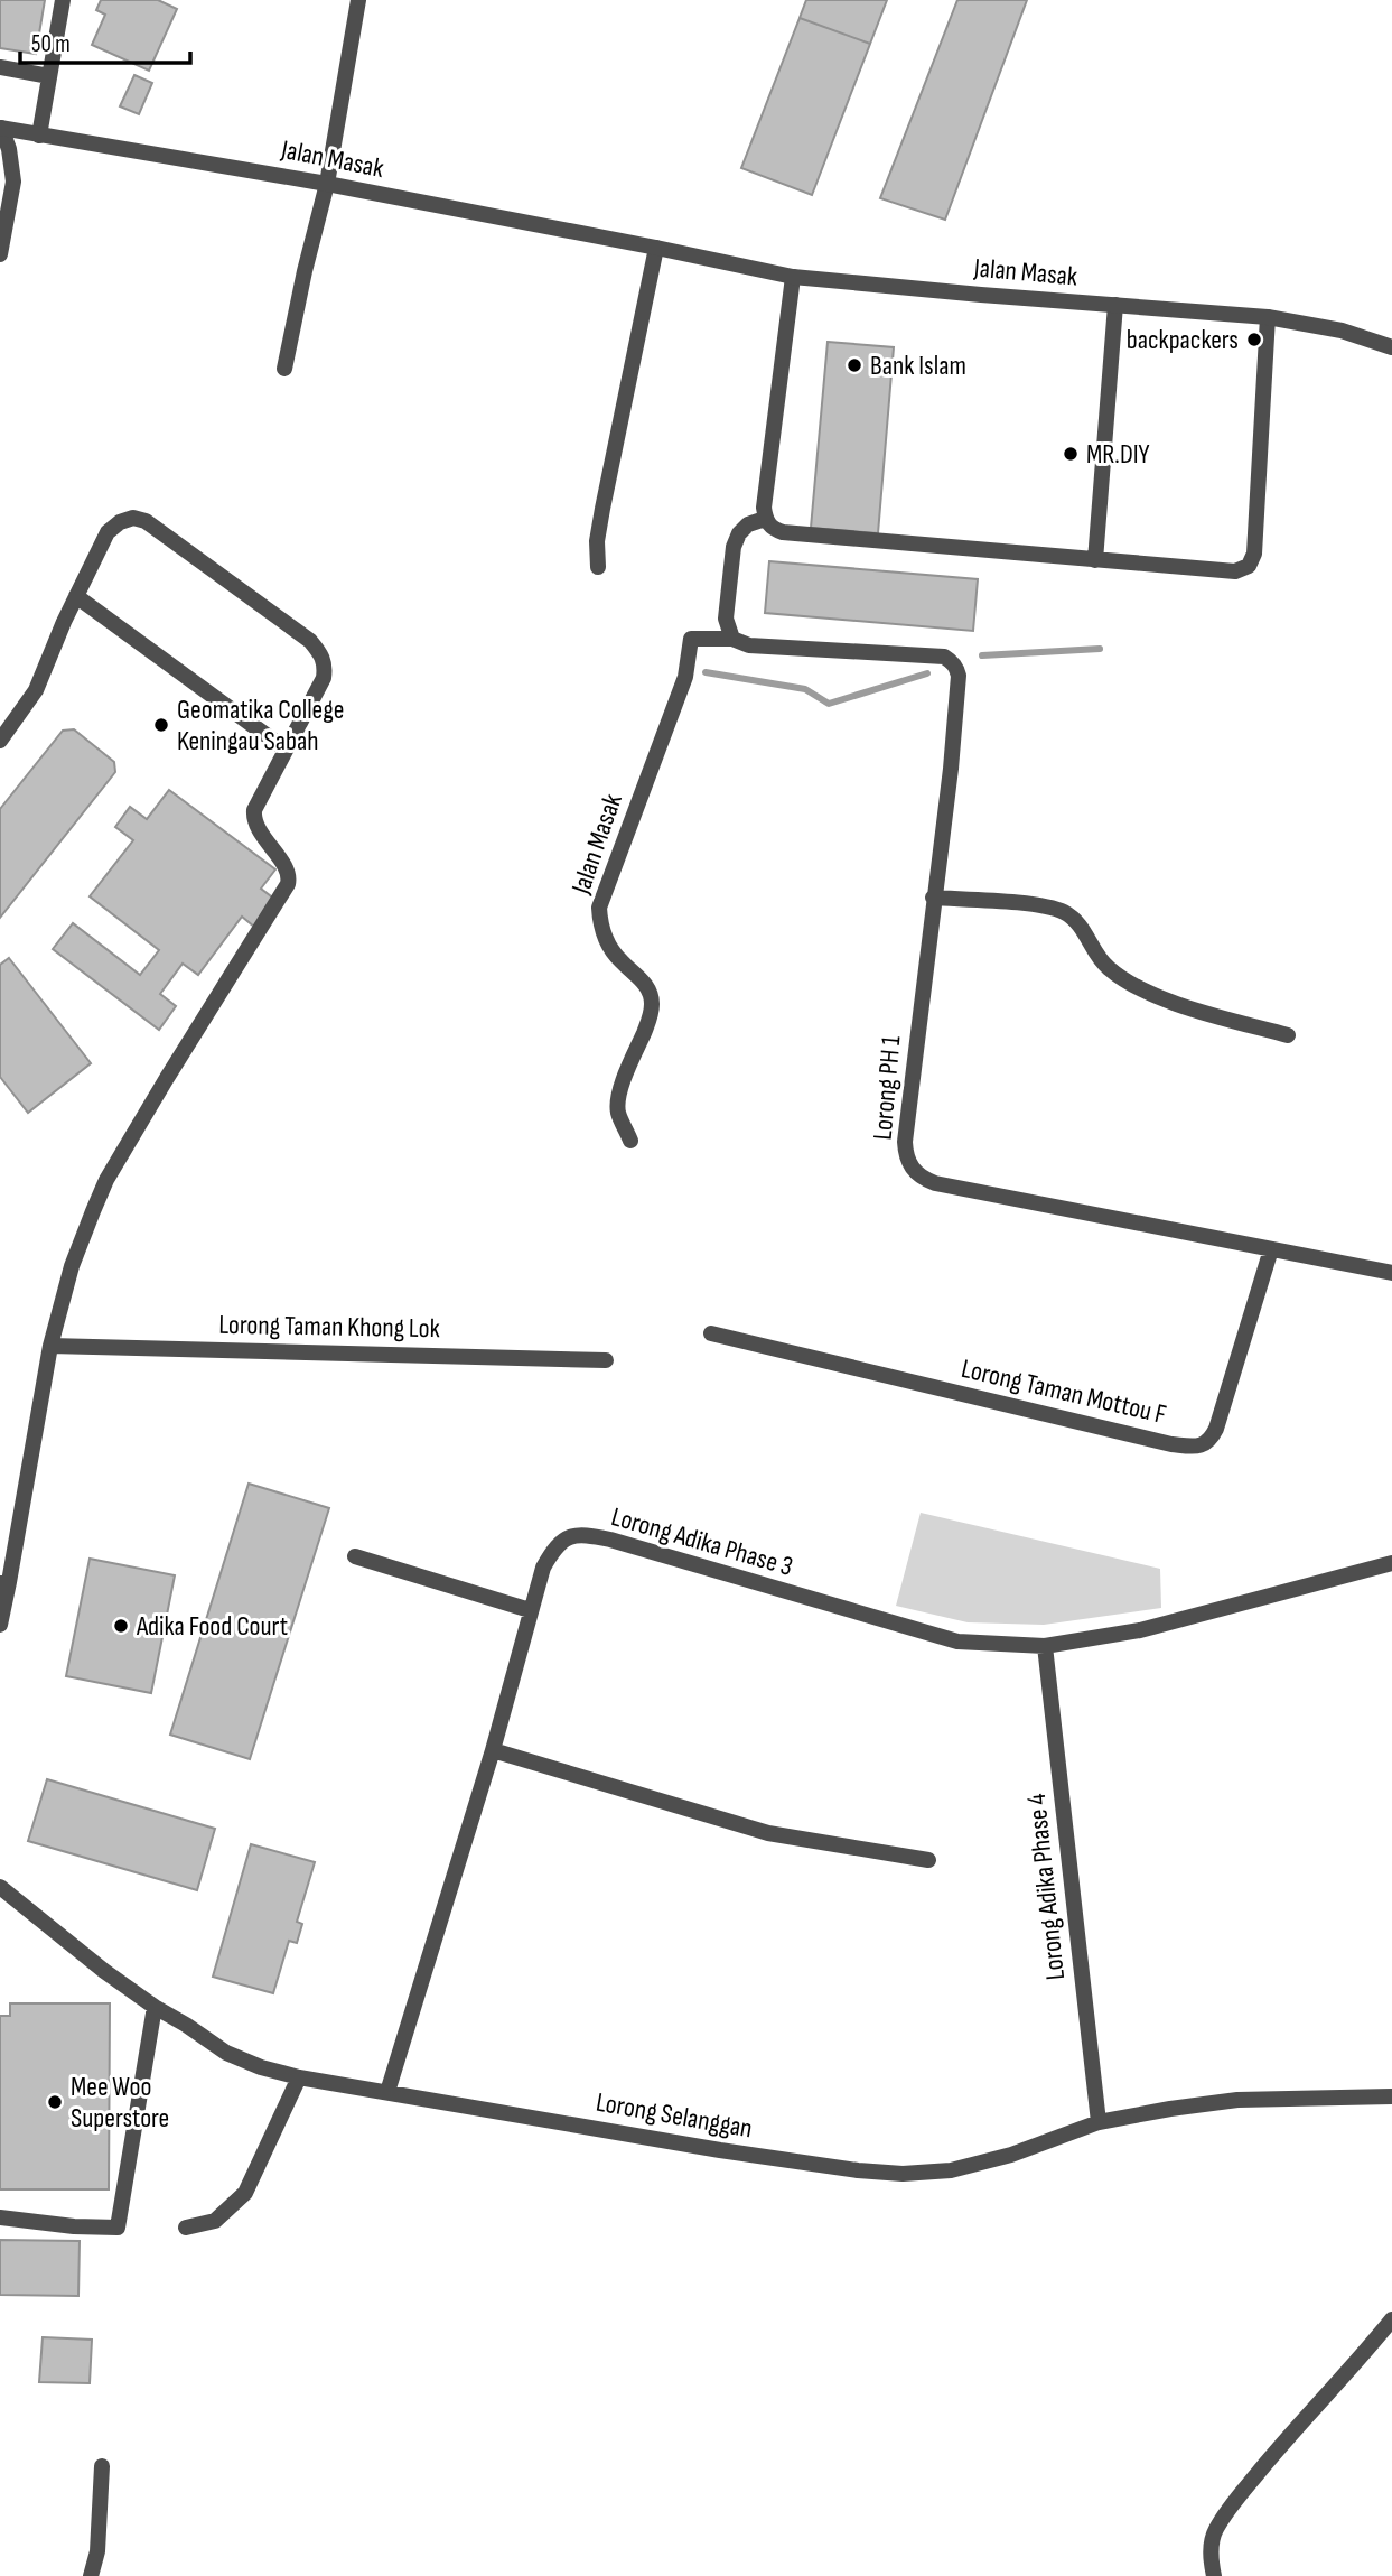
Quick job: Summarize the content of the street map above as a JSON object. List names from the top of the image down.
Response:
{
  "streets": {
    "street": [
      "Jalan Masak",
      "Lorong PH 1",
      "Lorong Taman Khong Lok",
      "Lorong Taman Mottou F",
      "Lorong Adika Phase 3",
      "Lorong Adika Phase 4",
      "Lorong Selanggan"
    ]
  },
  "crossings": [
    ["Jalan Masak", "Lorong PH 1"],
    ["Lorong PH 1", "Lorong Taman Mottou F"],
    ["Lorong Adika Phase 3", "Lorong Adika Phase 4"],
    ["Lorong Adika Phase 3", "Lorong Selanggan"],
    ["Lorong Adika Phase 4", "Lorong Selanggan"]
  ],
  "places": [
    "backpackers",
    "Bank Islam",
    "MR.DIY",
    "Geomatika College Keningau Sabah",
    "Adika Food Court",
    "Mee Woo Superstore"
  ],
  "scale_bar": "50 m"
}
